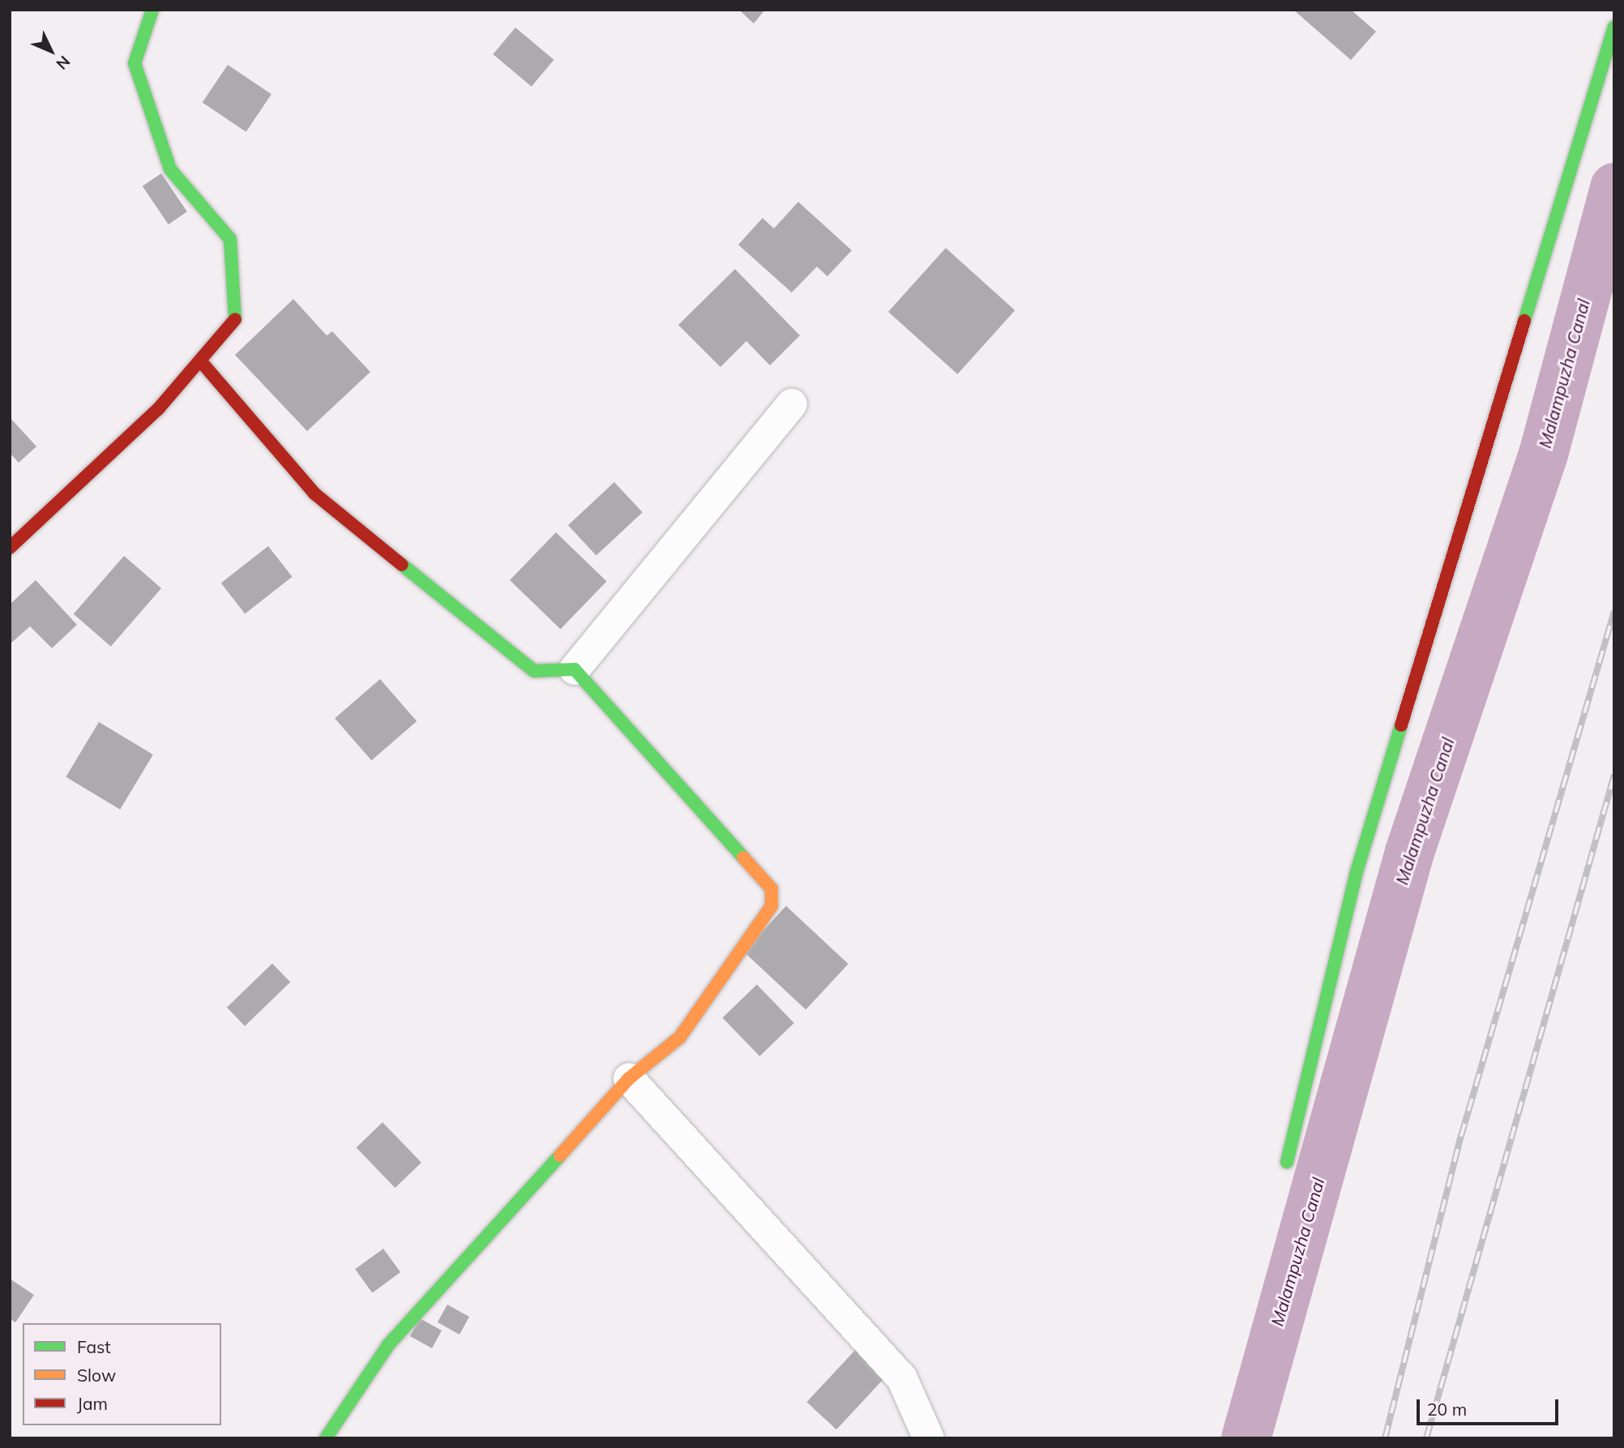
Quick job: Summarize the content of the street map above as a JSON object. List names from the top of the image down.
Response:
{
  "water": ["Malampuzha Canal"],
  "legend": ["Fast", "Slow", "Jam"],
  "scale_bar": "20 m",
  "north": "bottom right"
}
